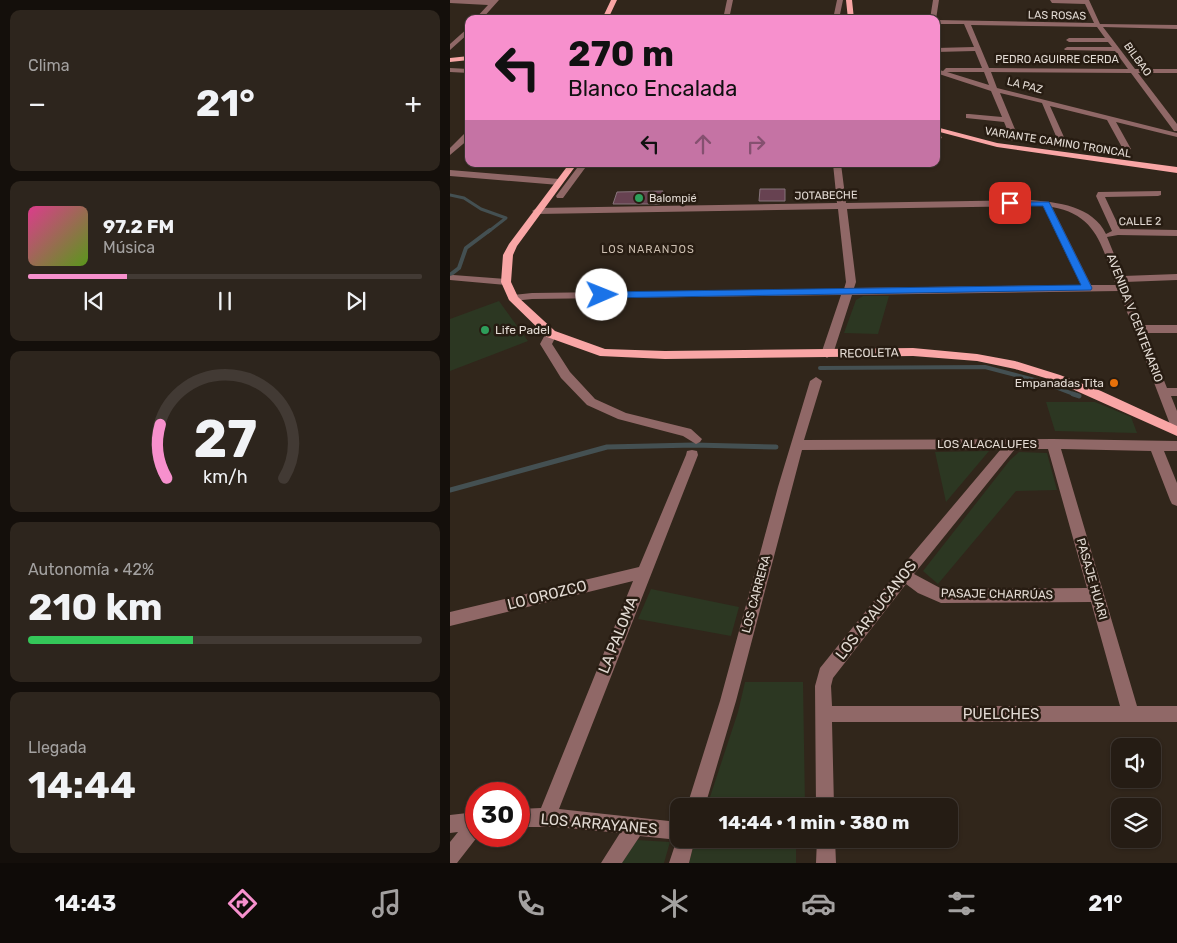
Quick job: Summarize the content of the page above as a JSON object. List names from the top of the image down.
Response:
{
  "streets": {
    "main road": ["VARIANTE CAMINO TRONCAL", "RECOLETA"],
    "street": [
      "LAS ROSAS",
      "PEDRO AGUIRRE CERDA",
      "BILBAO",
      "LA PAZ",
      "JOTABECHE",
      "CALLE 2",
      "AVENIDA V CENTENARIO",
      "LOS ALACALUFES",
      "PASAJE HUARI",
      "LOS CARRERA",
      "PASAJE CHARRÚAS",
      "LO OROZCO",
      "LOS ARAUCANOS",
      "LA PALOMA",
      "PUELCHES",
      "LOS ARRAYANES"
    ]
  },
  "crossings": [
    ["LAS ROSAS", "BILBAO"],
    ["PEDRO AGUIRRE CERDA", "BILBAO"],
    ["JOTABECHE", "CALLE 2"],
    ["JOTABECHE", "AVENIDA V CENTENARIO"],
    ["CALLE 2", "AVENIDA V CENTENARIO"],
    ["LOS ALACALUFES", "PASAJE HUARI"],
    ["LOS ALACALUFES", "LOS CARRERA"],
    ["LOS ALACALUFES", "LOS ARAUCANOS"],
    ["PASAJE HUARI", "PASAJE CHARRÚAS"],
    ["PASAJE HUARI", "PUELCHES"],
    ["PASAJE CHARRÚAS", "LOS ARAUCANOS"],
    ["LO OROZCO", "LA PALOMA"],
    ["LOS ARAUCANOS", "PUELCHES"],
    ["LA PALOMA", "LOS ARRAYANES"]
  ],
  "districts": ["LOS NARANJOS"],
  "places": ["Balompié", "Life Padel", "Empanadas Tita"],
  "page": {
    "tile": [
      "Clima",
      ["Autonomía · 42%", "210 km"],
      ["Llegada", "14:44"]
    ],
    "turn": ["270 m", "Blanco Encalada"],
    "heat": ["−", "21°", "+"],
    "song": ["97.2 FM", "Música"],
    "limit": "30",
    "trip": "14:44 · 1 min · 380 m",
    "tabs": ["14:43", "21°"],
    "gauge": ["27", "km/h"]
  }
}
